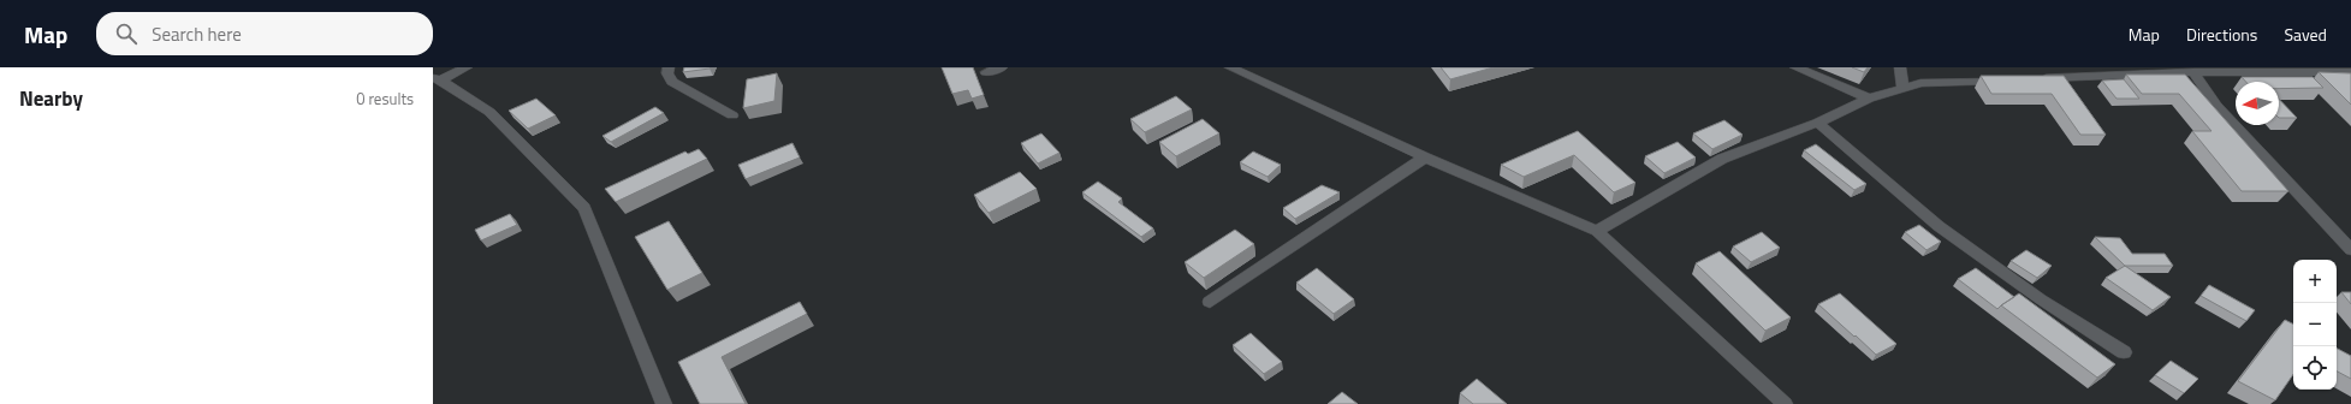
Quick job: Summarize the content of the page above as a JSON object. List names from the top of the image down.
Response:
{
  "north": "left",
  "page": {
    "header": "Map",
    "search": "Search here",
    "nav": ["Map", "Directions", "Saved"],
    "heading": ["Nearby", "0 results"],
    "map_buttons": ["+", "−"]
  }
}
